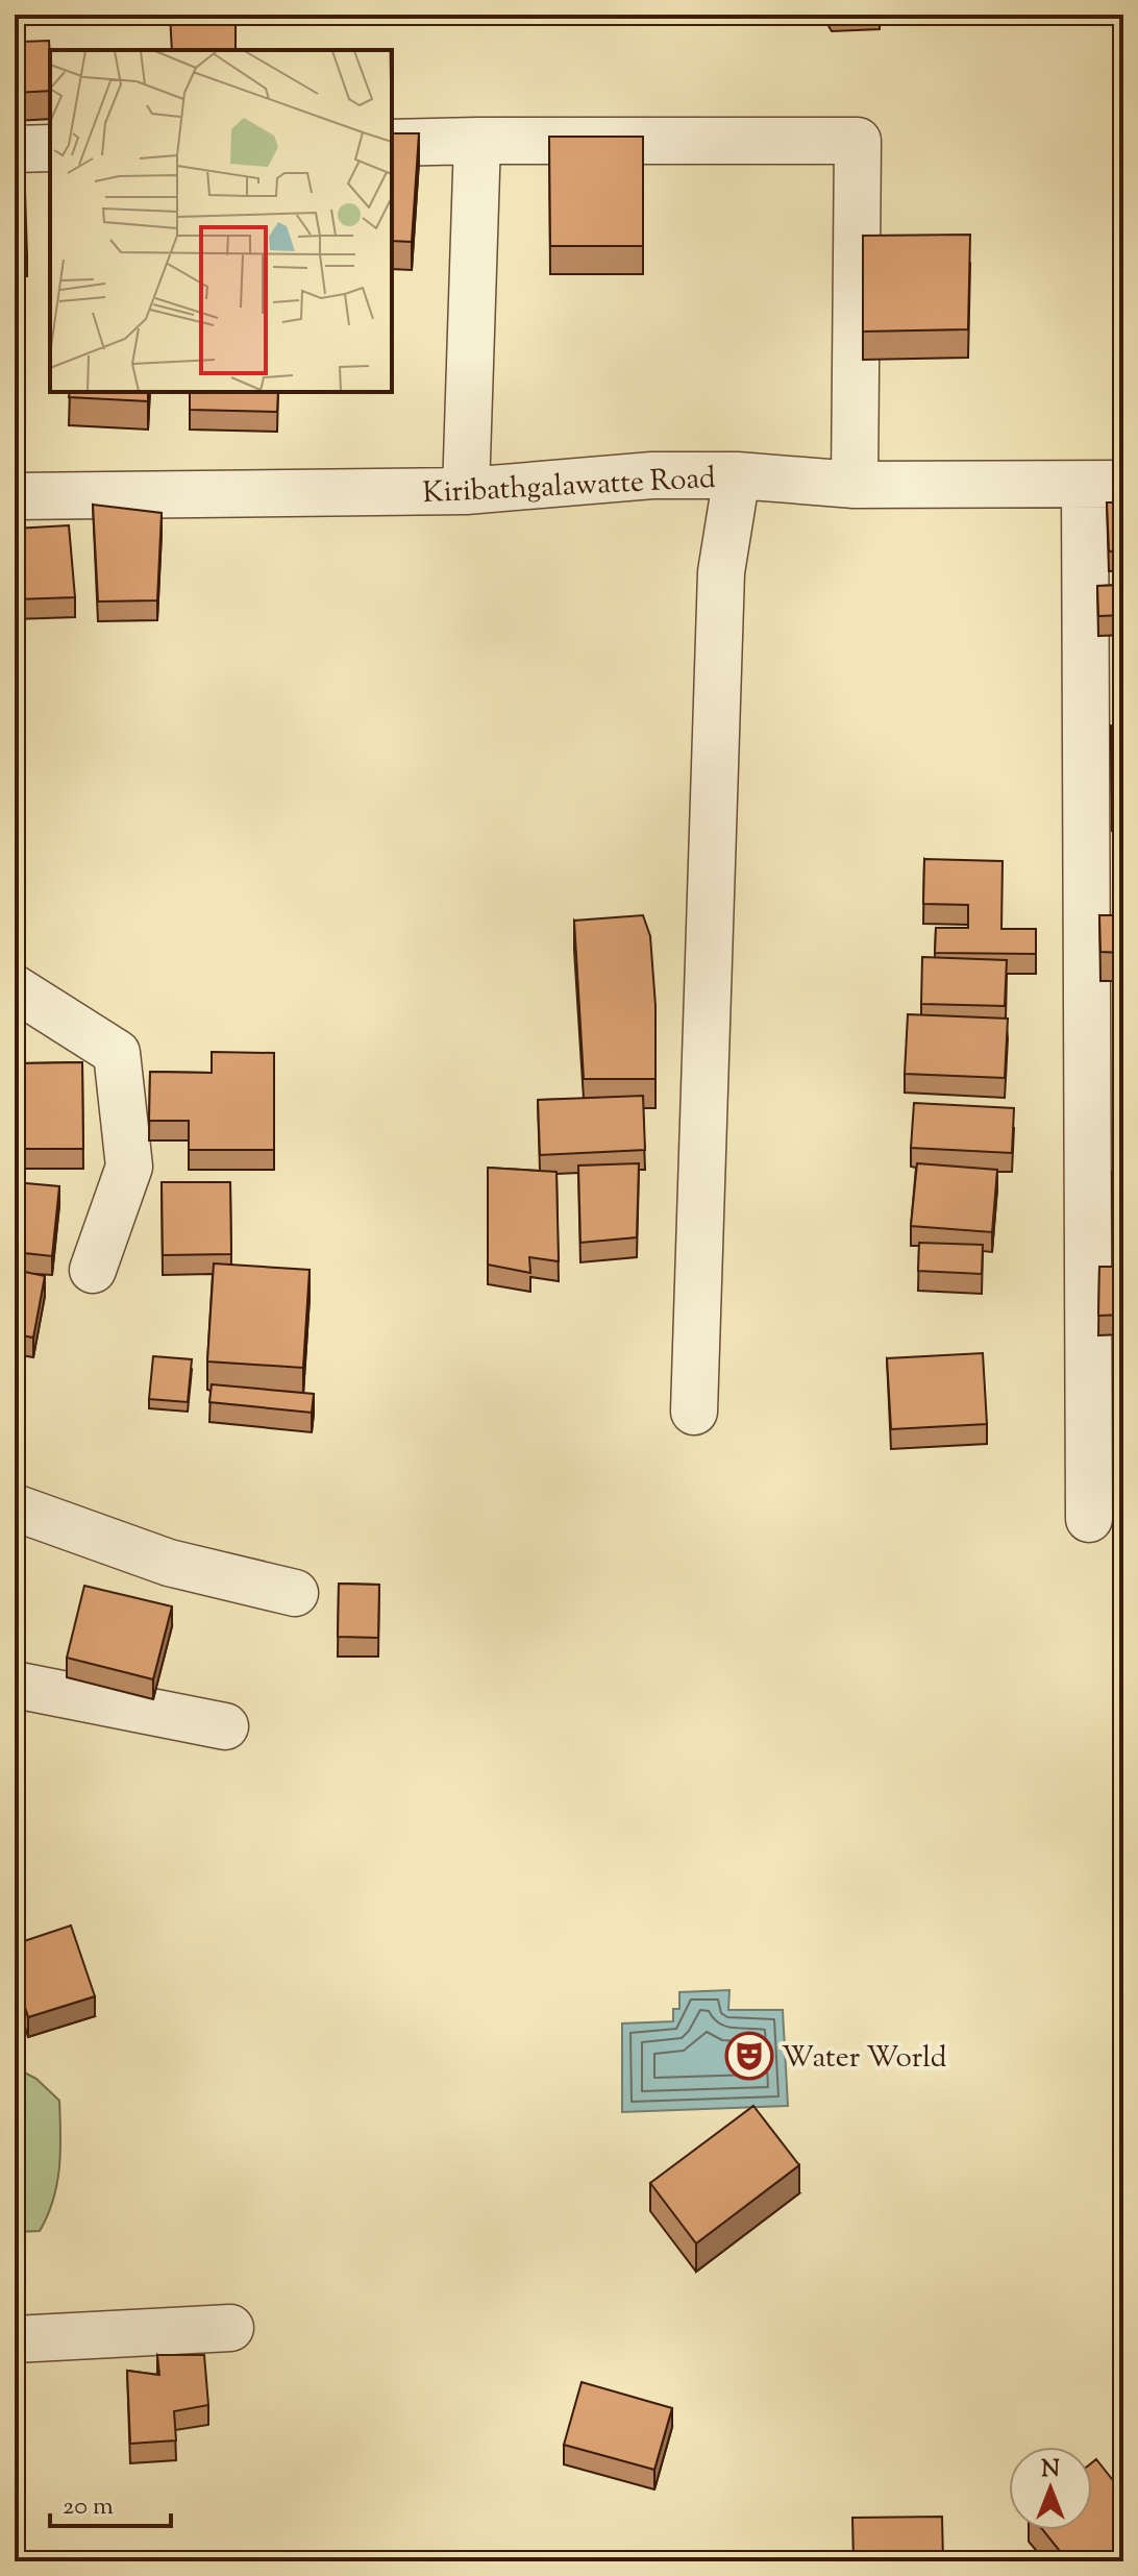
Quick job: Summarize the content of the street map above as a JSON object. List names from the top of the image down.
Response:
{
  "streets": {
    "street": ["Kiribathgalawatte Road"]
  },
  "places": {
    "theatre": ["Water World"]
  },
  "scale_bar": "20 m",
  "north": "top"
}
